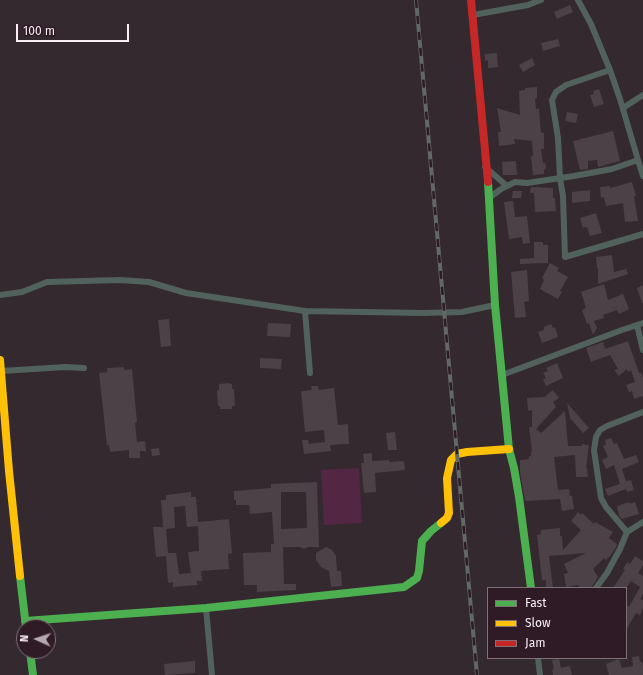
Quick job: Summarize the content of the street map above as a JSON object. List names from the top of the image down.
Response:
{
  "legend": ["Fast", "Slow", "Jam"],
  "scale_bar": "100 m",
  "north": "left"
}
